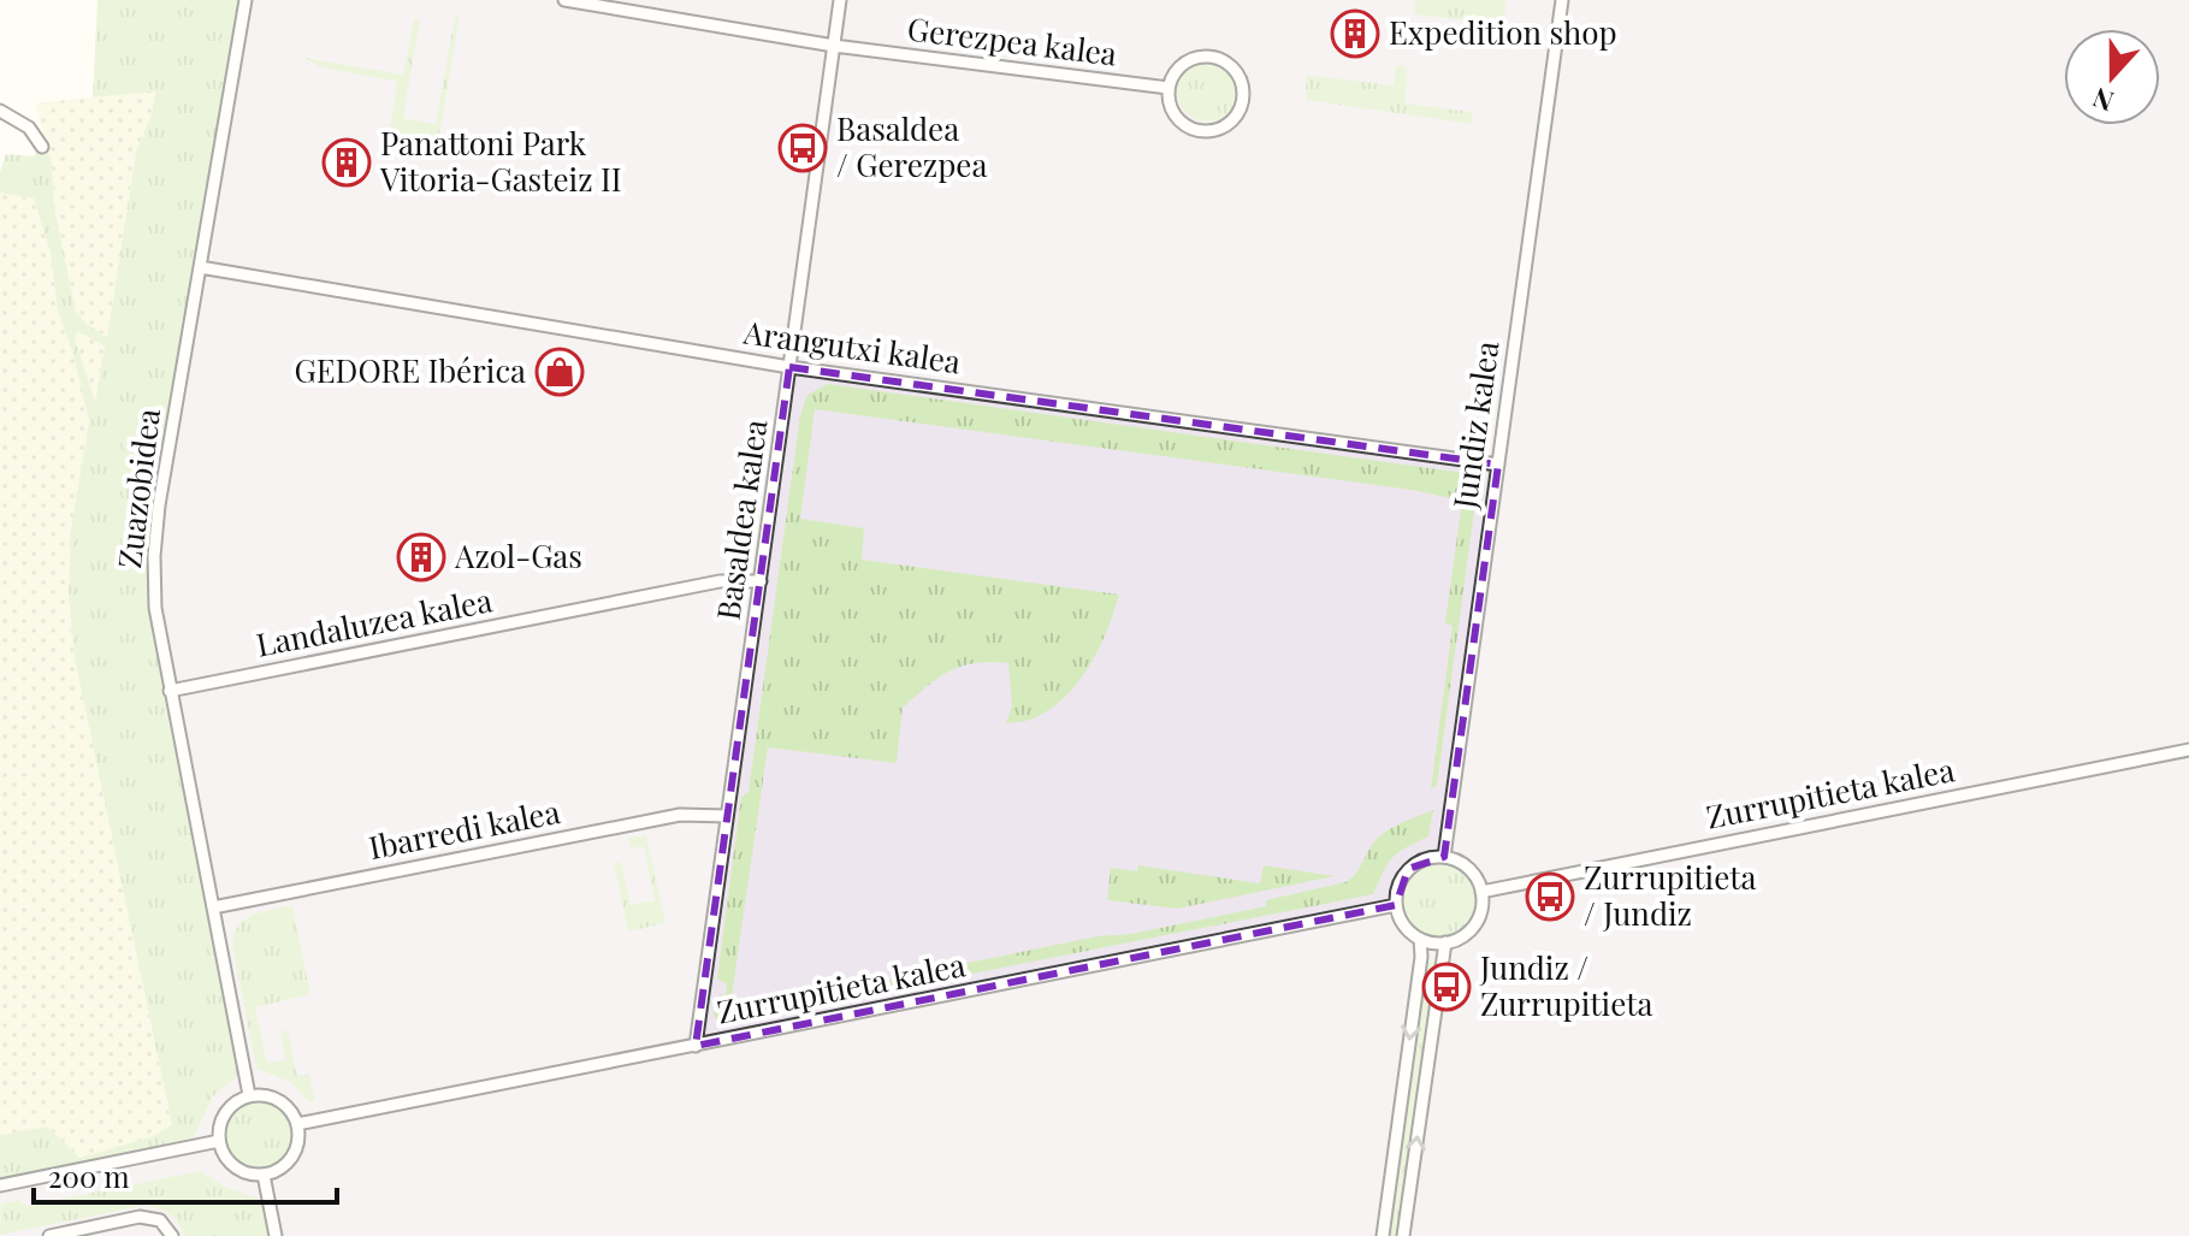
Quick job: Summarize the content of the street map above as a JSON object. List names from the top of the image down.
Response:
{
  "streets": {
    "street": [
      "Gerezpea kalea",
      "Arangutxi kalea",
      "Jundiz kalea",
      "Zuazobidea",
      "Basaldea kalea",
      "Landaluzea kalea",
      "Zurrupitieta kalea",
      "Ibarredi kalea"
    ]
  },
  "crossings": [
    ["Gerezpea kalea", "Basaldea kalea"],
    ["Arangutxi kalea", "Jundiz kalea"],
    ["Arangutxi kalea", "Zuazobidea"],
    ["Arangutxi kalea", "Basaldea kalea"],
    ["Jundiz kalea", "Zurrupitieta kalea"],
    ["Zuazobidea", "Landaluzea kalea"],
    ["Zuazobidea", "Zurrupitieta kalea"],
    ["Zuazobidea", "Ibarredi kalea"],
    ["Basaldea kalea", "Landaluzea kalea"],
    ["Basaldea kalea", "Zurrupitieta kalea"],
    ["Basaldea kalea", "Ibarredi kalea"]
  ],
  "places": {
    "building": ["Expedition shop", "Panattoni Park Vitoria-Gasteiz II", "Azol-Gas"],
    "bus stop": ["Basaldea / Gerezpea", "Zurrupitieta / Jundiz", "Jundiz / Zurrupitieta"],
    "shop": ["GEDORE Ibérica"]
  },
  "scale_bar": "200 m",
  "north": "bottom"
}
